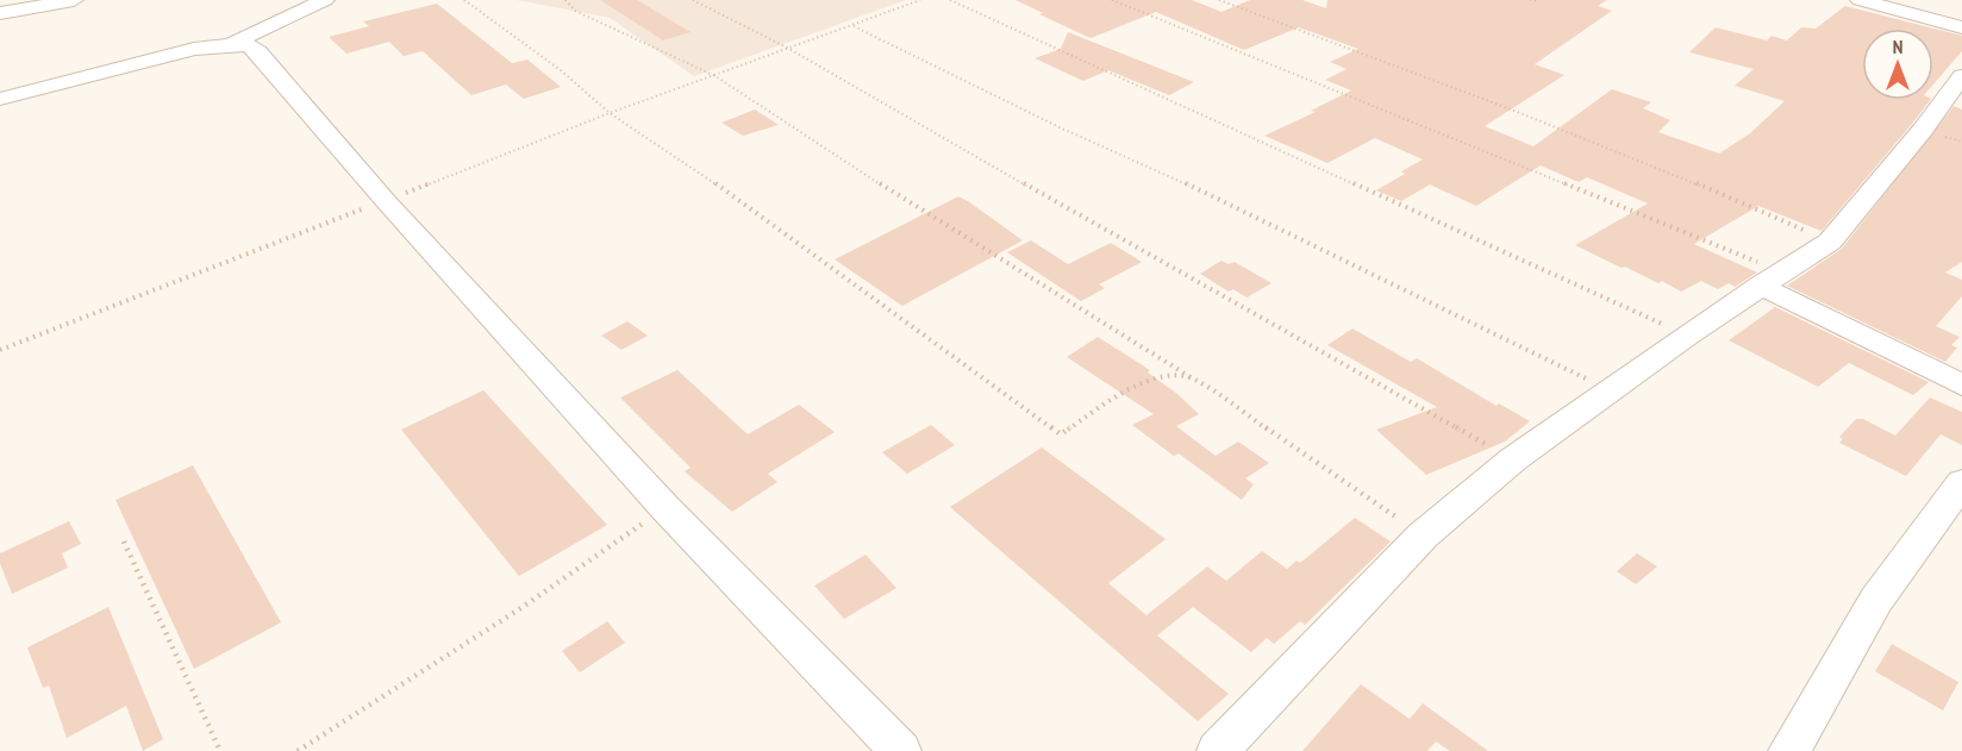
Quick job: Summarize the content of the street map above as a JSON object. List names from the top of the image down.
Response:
{
  "north": "top"
}
